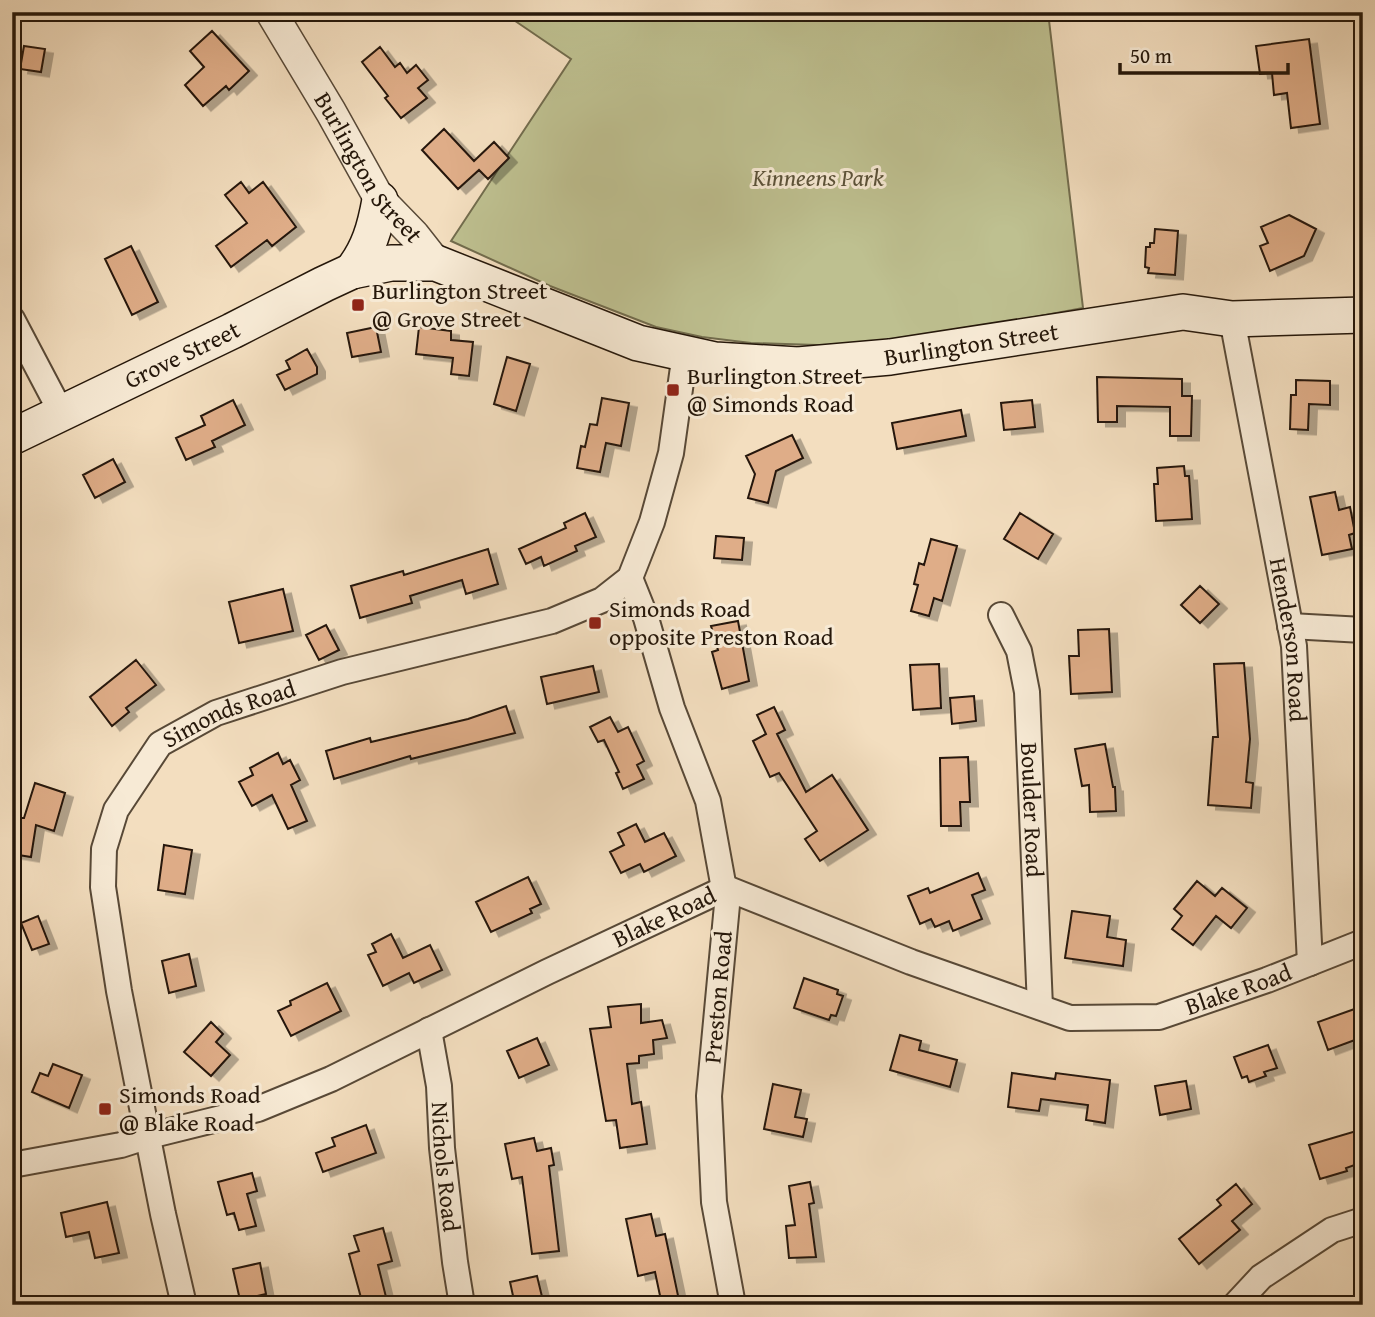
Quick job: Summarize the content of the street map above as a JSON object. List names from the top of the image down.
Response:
{
  "streets": {
    "main road": ["Burlington Street", "Grove Street"],
    "street": [
      "Henderson Road",
      "Simonds Road",
      "Boulder Road",
      "Blake Road",
      "Preston Road",
      "Nichols Road"
    ]
  },
  "crossings": [
    ["Burlington Street", "Grove Street"],
    ["Burlington Street", "Henderson Road"],
    ["Henderson Road", "Blake Road"],
    ["Simonds Road", "Blake Road"],
    ["Simonds Road", "Preston Road"],
    ["Boulder Road", "Blake Road"],
    ["Blake Road", "Preston Road"],
    ["Blake Road", "Nichols Road"]
  ],
  "parks": ["Kinneens Park"],
  "places": {
    "transit": [
      "Burlington Street @ Grove Street",
      "Burlington Street @ Simonds Road",
      "Simonds Road opposite Preston Road",
      "Simonds Road @ Blake Road"
    ]
  },
  "scale_bar": "50 m"
}
